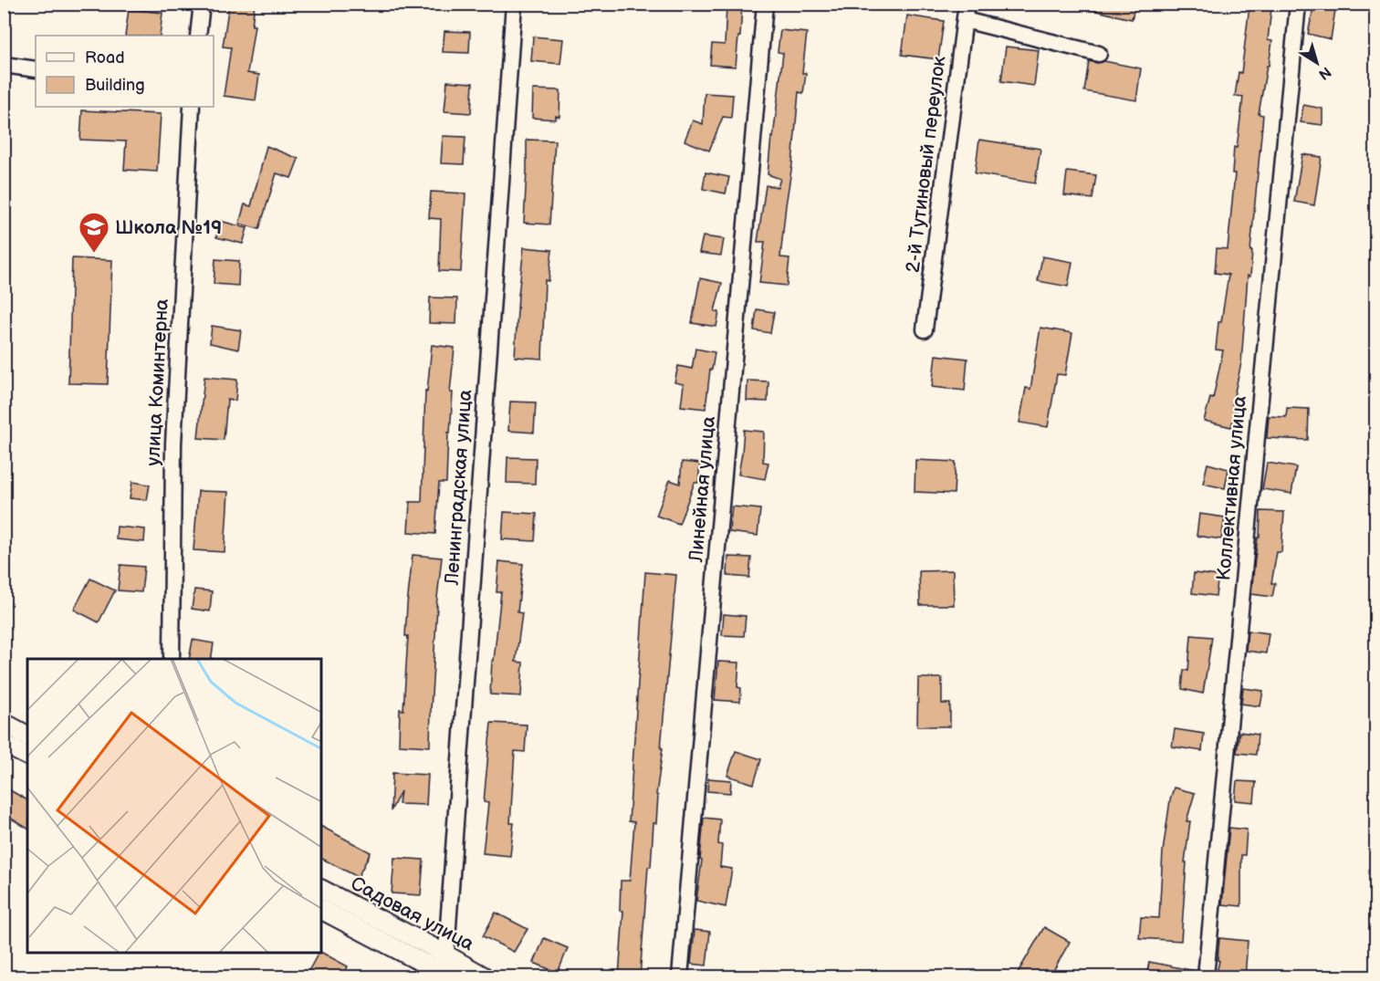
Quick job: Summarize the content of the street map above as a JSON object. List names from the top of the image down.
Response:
{
  "streets": {
    "street": [
      "2-й Тутиновый переулок",
      "улица Коминтерна",
      "Ленинградская улица",
      "Коллективная улица",
      "Линейная улица",
      "Садовая улица"
    ]
  },
  "crossings": [
    ["Ленинградская улица", "Садовая улица"]
  ],
  "places": {
    "school or university": ["Школа №19"]
  },
  "legend": ["Road", "Building"],
  "north": "bottom right"
}
